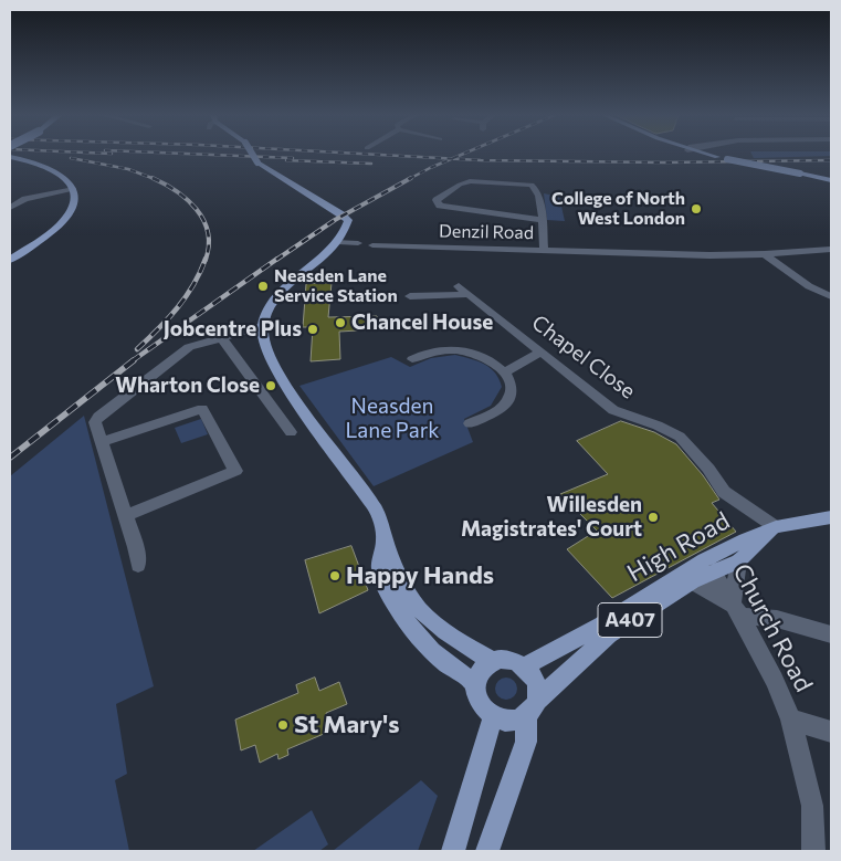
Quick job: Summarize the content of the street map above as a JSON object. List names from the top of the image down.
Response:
{
  "streets": {
    "main road": ["High Road", "A407"],
    "street": ["Denzil Road", "Chapel Close", "Church Road"]
  },
  "crossings": [
    ["Chapel Close", "High Road"],
    ["High Road", "Church Road"]
  ],
  "parks": ["Neasden Lane Park"],
  "places": [
    "College of North West London",
    "Neasden Lane Service Station",
    "Chancel House",
    "Jobcentre Plus",
    "Wharton Close",
    "Willesden Magistrates' Court",
    "Happy Hands",
    "St Mary's"
  ]
}
